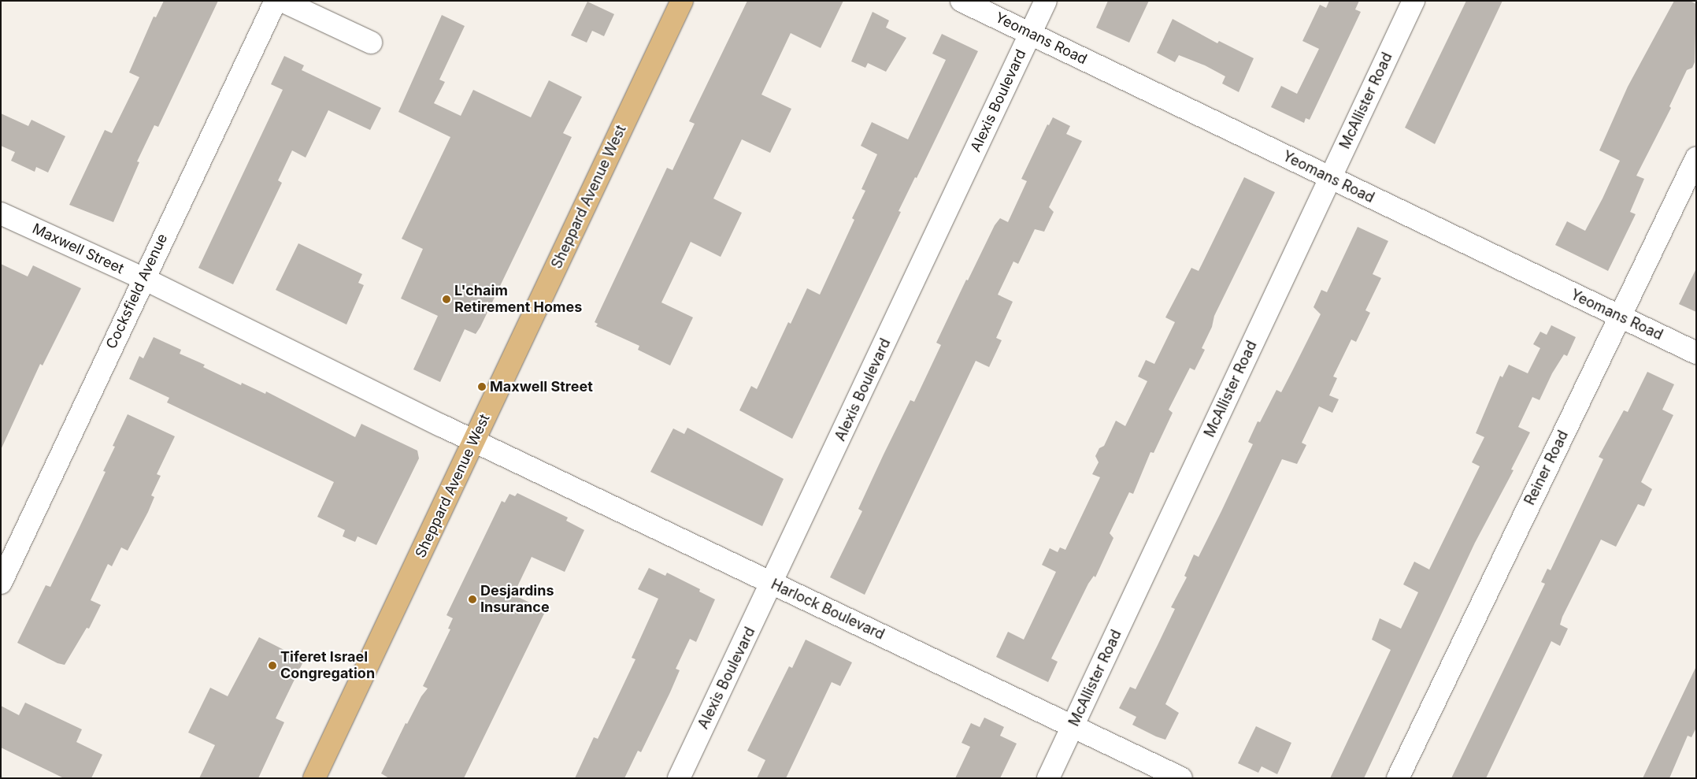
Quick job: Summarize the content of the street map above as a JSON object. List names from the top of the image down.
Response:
{
  "streets": {
    "main road": ["Sheppard Avenue West"],
    "street": [
      "Yeomans Road",
      "Alexis Boulevard",
      "McAllister Road",
      "Maxwell Street",
      "Cocksfield Avenue",
      "Reiner Road",
      "Harlock Boulevard"
    ]
  },
  "crossings": [
    ["Yeomans Road", "Alexis Boulevard"],
    ["Yeomans Road", "McAllister Road"],
    ["Yeomans Road", "Reiner Road"],
    ["Alexis Boulevard", "Harlock Boulevard"],
    ["McAllister Road", "Harlock Boulevard"],
    ["Sheppard Avenue West", "Maxwell Street"],
    ["Sheppard Avenue West", "Harlock Boulevard"],
    ["Maxwell Street", "Cocksfield Avenue"],
    ["Maxwell Street", "Harlock Boulevard"]
  ],
  "places": [
    "L'chaim Retirement Homes",
    "Maxwell Street",
    "Desjardins Insurance",
    "Tiferet Israel Congregation"
  ]
}
